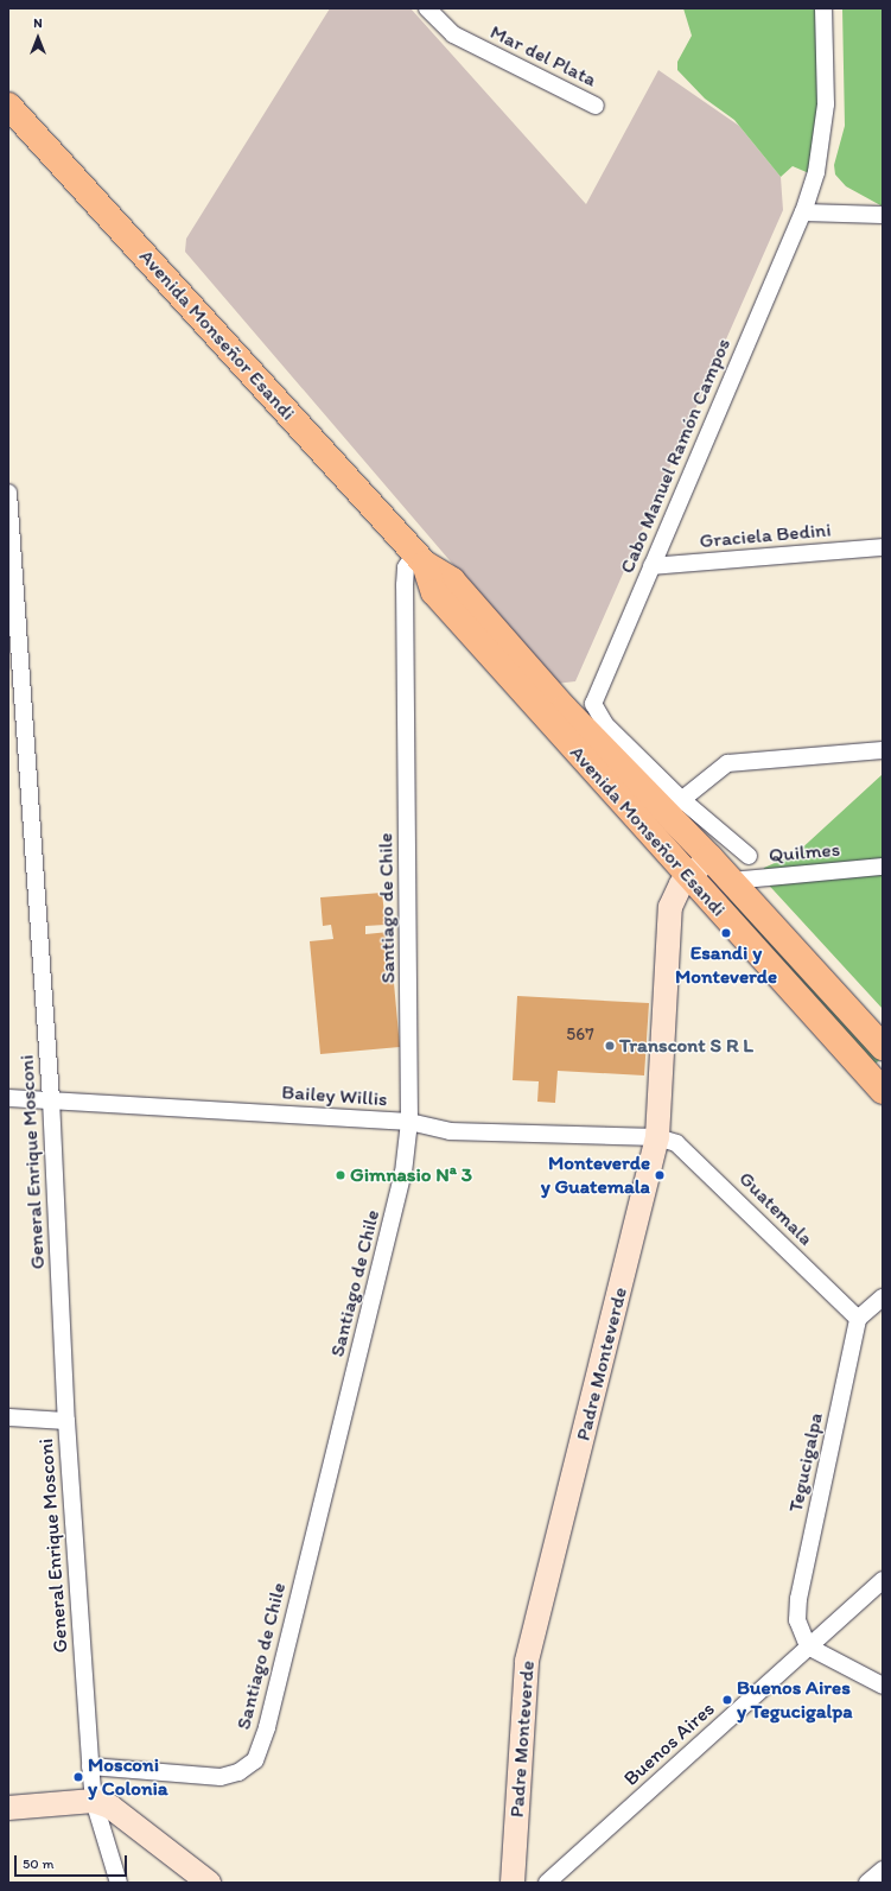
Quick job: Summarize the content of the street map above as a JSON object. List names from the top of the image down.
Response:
{
  "streets": {
    "main road": ["Avenida Monseñor Esandi"],
    "street": [
      "Mar del Plata",
      "Cabo Manuel Ramón Campos",
      "Graciela Bedini",
      "Quilmes",
      "Santiago de Chile",
      "Bailey Willis",
      "General Enrique Mosconi",
      "Guatemala",
      "Padre Monteverde",
      "Tegucigalpa",
      "Buenos Aires"
    ]
  },
  "crossings": [
    ["Avenida Monseñor Esandi", "Cabo Manuel Ramón Campos"],
    ["Avenida Monseñor Esandi", "Quilmes"],
    ["Avenida Monseñor Esandi", "Santiago de Chile"],
    ["Avenida Monseñor Esandi", "Padre Monteverde"],
    ["Cabo Manuel Ramón Campos", "Graciela Bedini"],
    ["Santiago de Chile", "Bailey Willis"],
    ["Santiago de Chile", "General Enrique Mosconi"],
    ["Bailey Willis", "General Enrique Mosconi"],
    ["Bailey Willis", "Guatemala"],
    ["Bailey Willis", "Padre Monteverde"],
    ["Guatemala", "Padre Monteverde"],
    ["Guatemala", "Tegucigalpa"],
    ["Tegucigalpa", "Buenos Aires"]
  ],
  "places": [
    "Esandi y Monteverde",
    "Transcont S R L",
    "Gimnasio Nª 3",
    "Monteverde y Guatemala",
    "Buenos Aires y Tegucigalpa",
    "Mosconi y Colonia"
  ],
  "house_numbers": ["567"],
  "scale_bar": "50 m",
  "north": "top"
}
